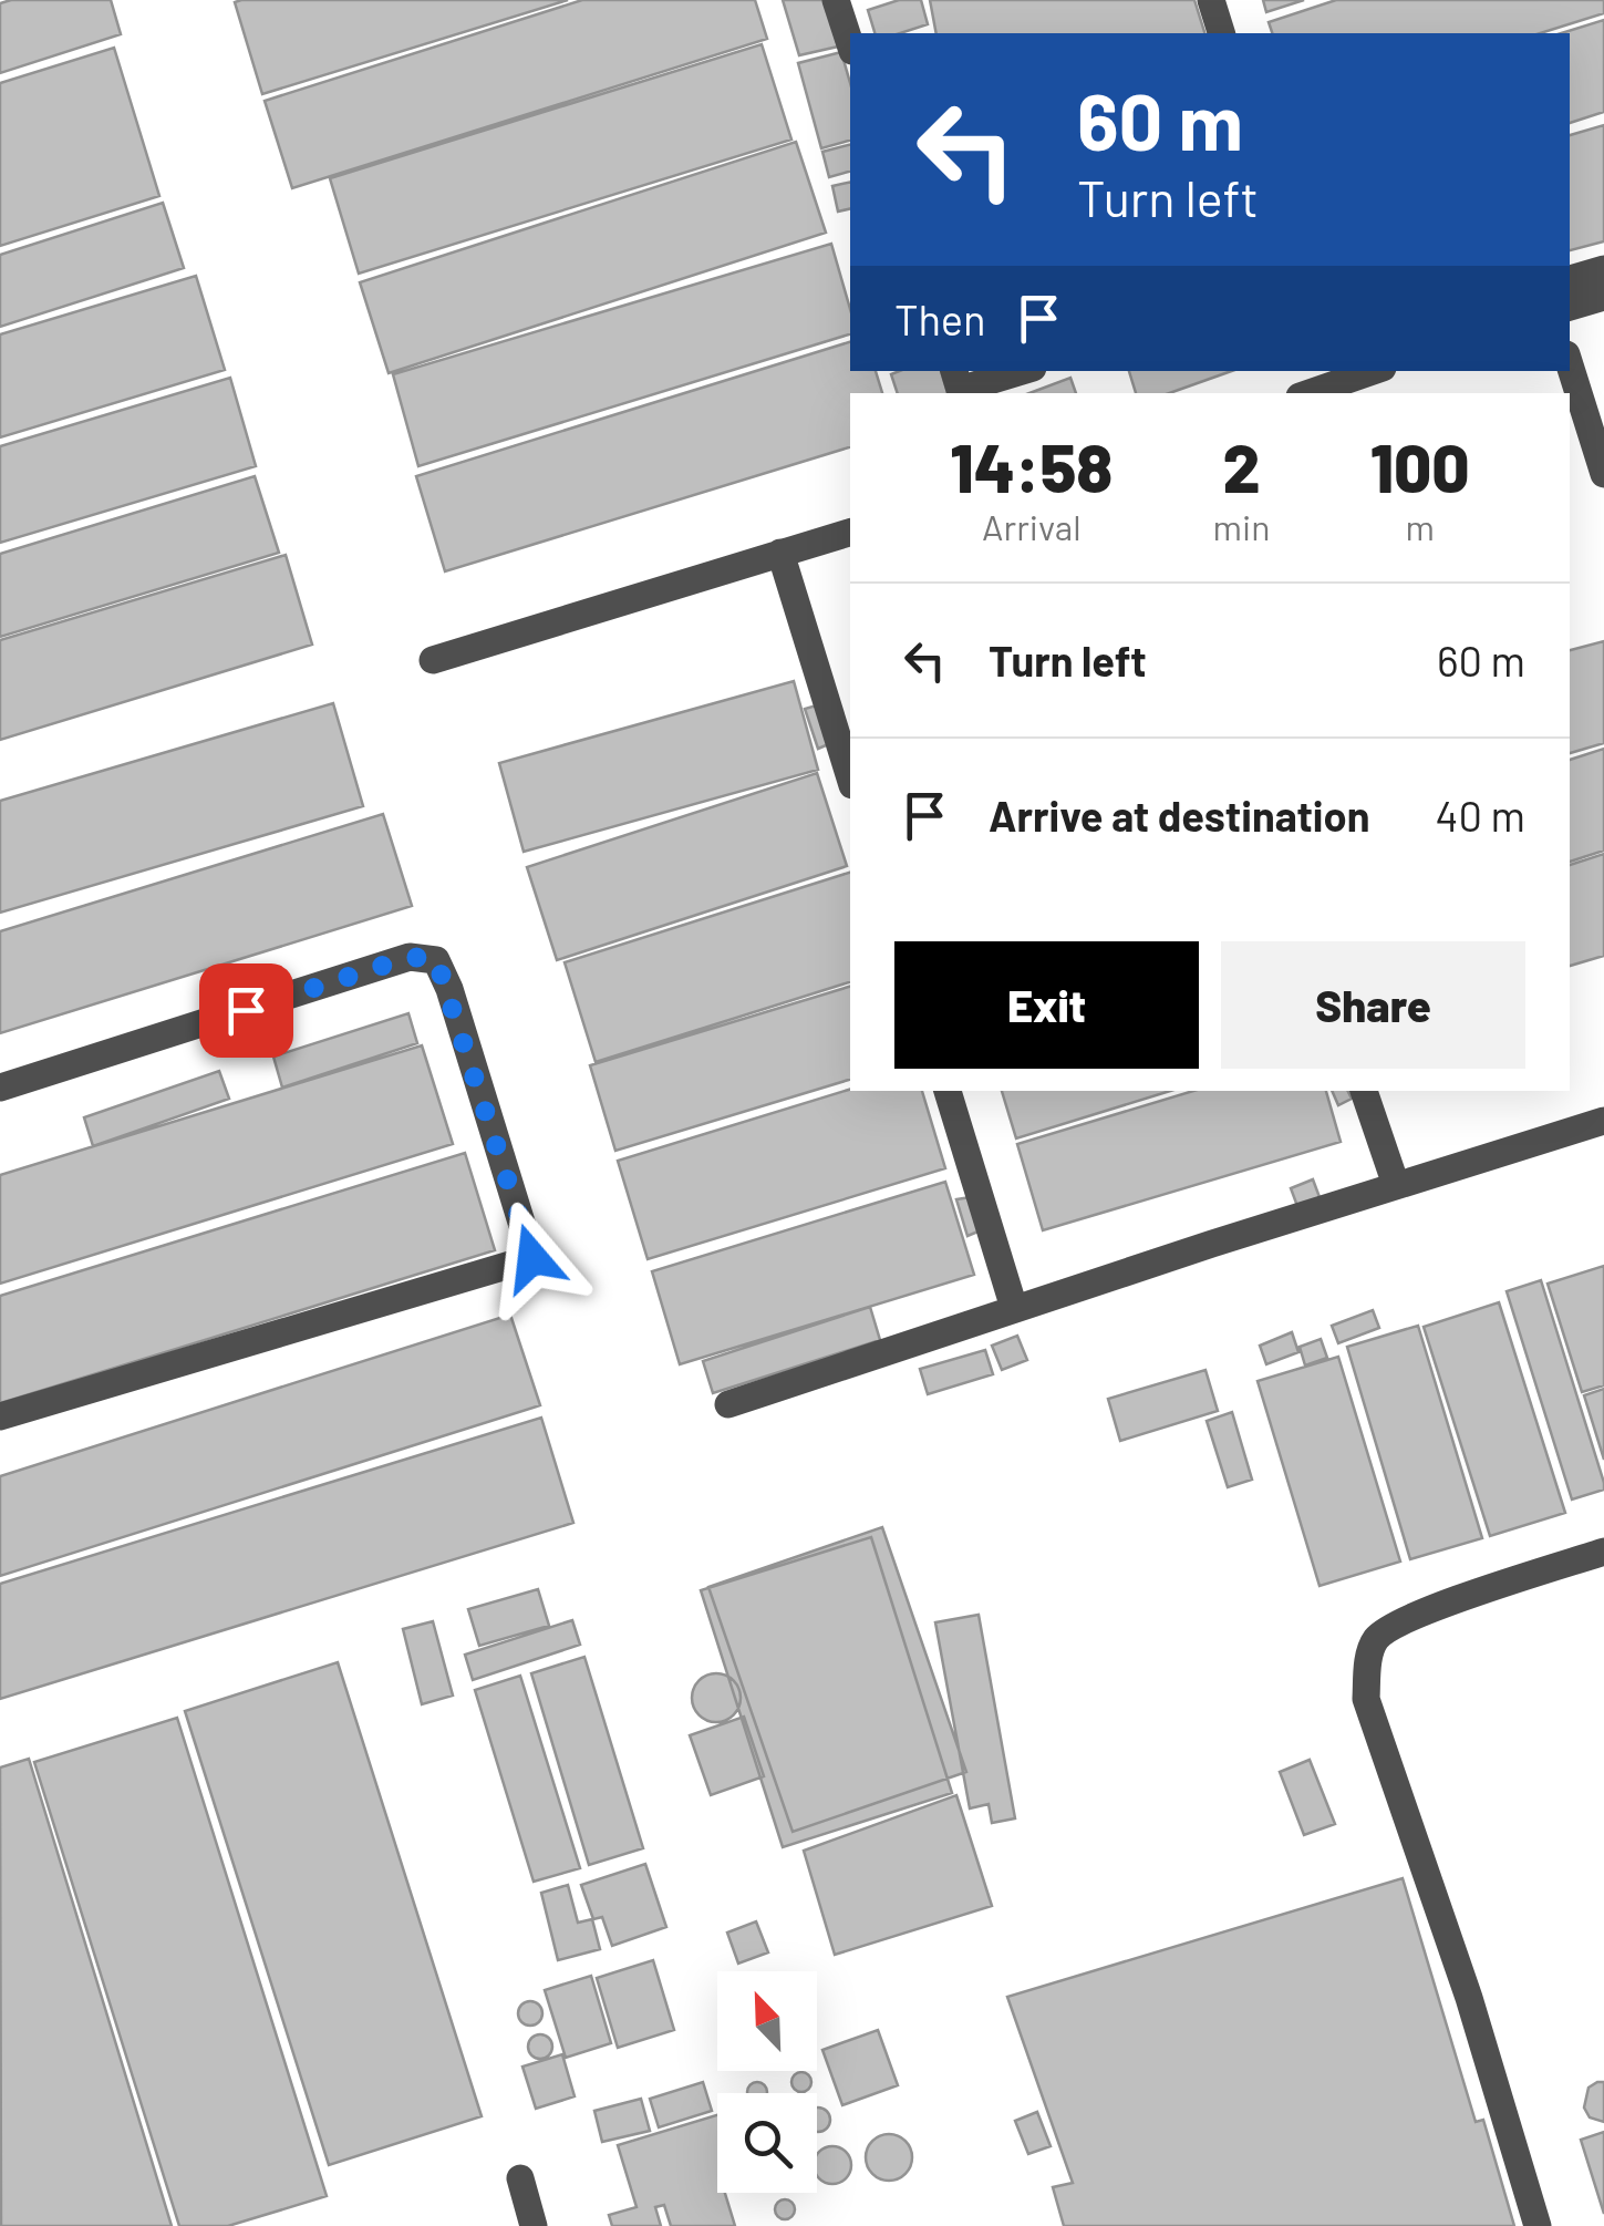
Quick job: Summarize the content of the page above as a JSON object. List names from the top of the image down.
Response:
{
  "north": "top left",
  "page": {
    "turn": ["60 m", "Turn left"],
    "then": "Then",
    "eta": [
      "14:58",
      "Arrival",
      "2",
      "min",
      "100",
      "m"
    ],
    "list": [
      {
        "name": "Turn left",
        "value": "60 m"
      },
      {
        "name": "Arrive at destination",
        "value": "40 m"
      }
    ],
    "buttons": ["Exit", "Share"]
  }
}
